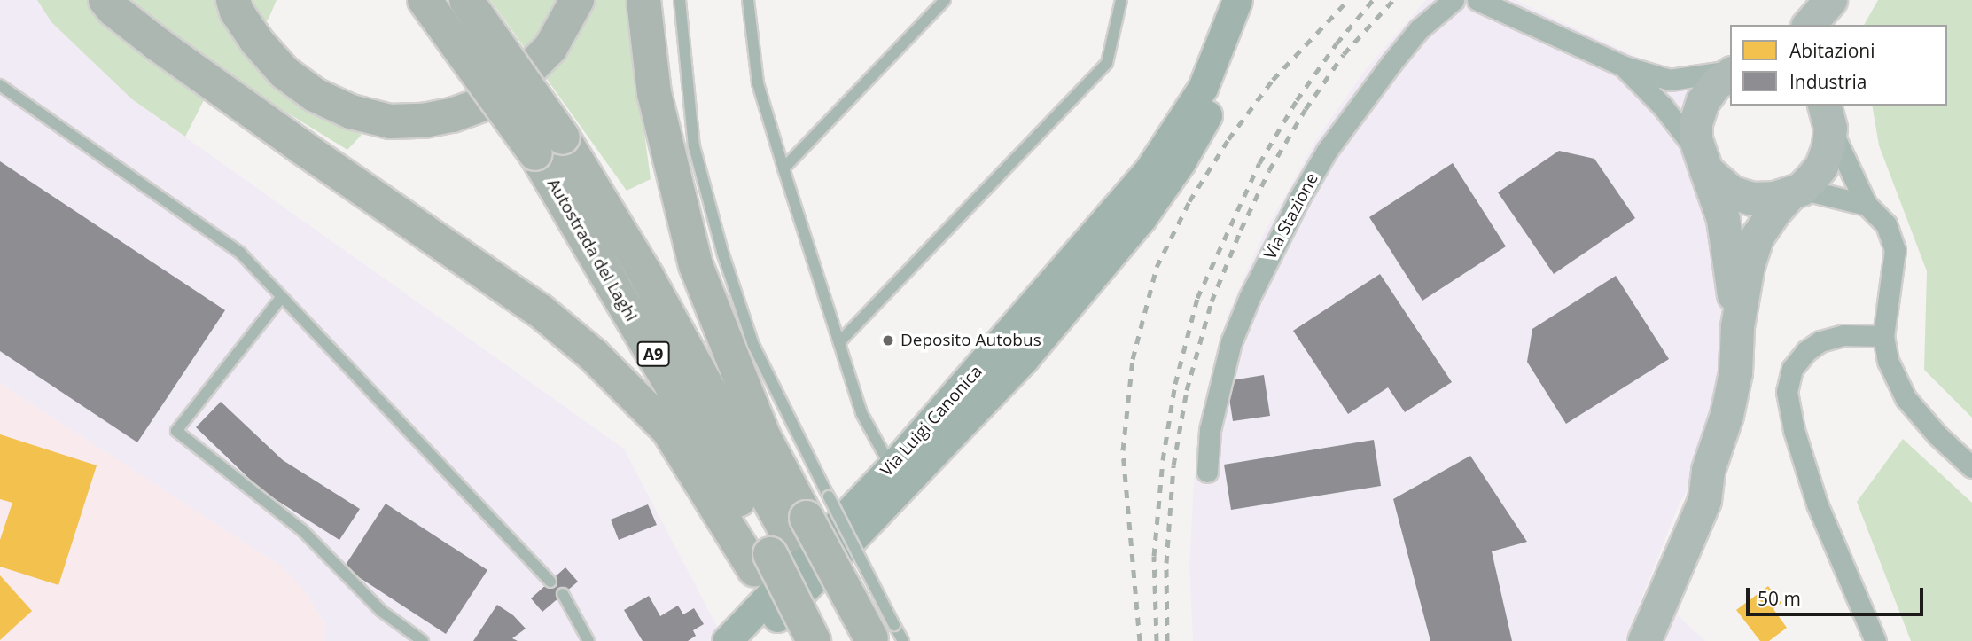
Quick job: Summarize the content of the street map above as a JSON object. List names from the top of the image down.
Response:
{
  "streets": {
    "highway": ["Autostrada dei Laghi", "A9"],
    "street": ["Via Stazione", "Via Luigi Canonica"]
  },
  "places": ["Deposito Autobus"],
  "legend": ["Abitazioni", "Industria"],
  "scale_bar": "50 m"
}
